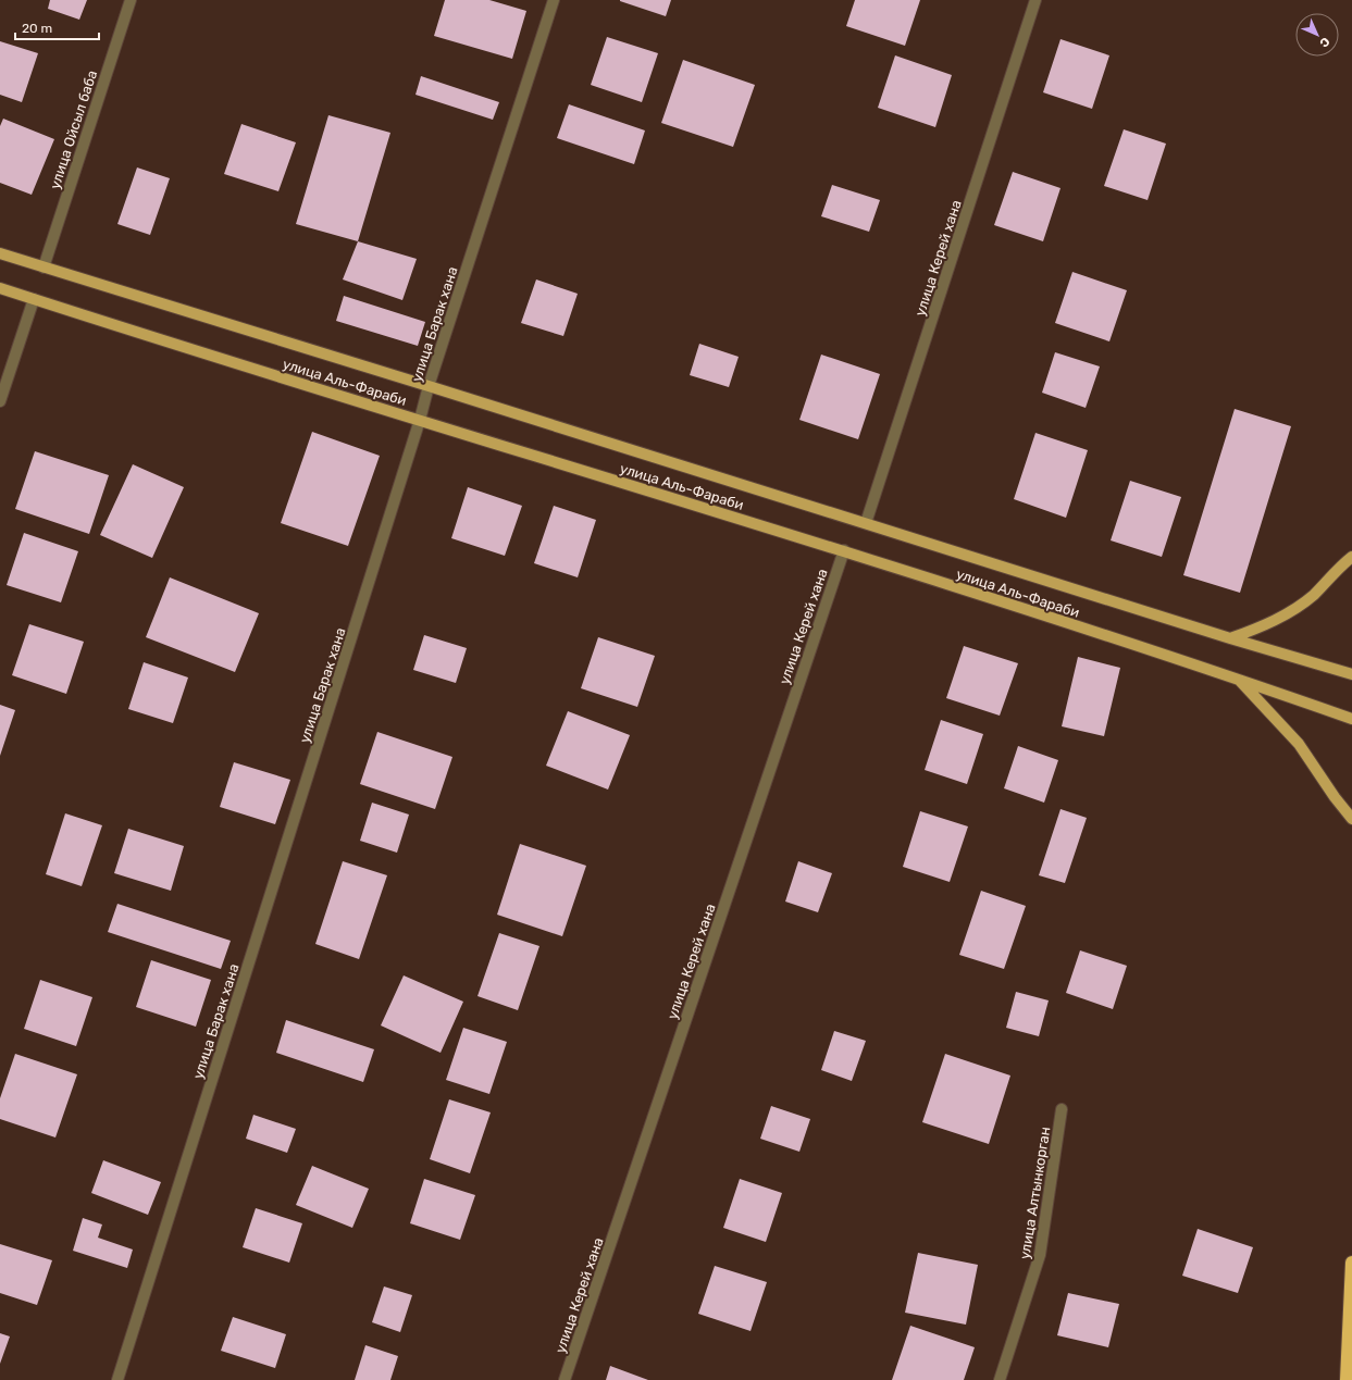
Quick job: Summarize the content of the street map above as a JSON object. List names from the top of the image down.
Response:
{
  "streets": {
    "main road": ["улица Аль-Фараби"],
    "street": [
      "улица Ойсыл баба",
      "улица Керей хана",
      "улица Барак хана",
      "улица Алтынкорган"
    ]
  },
  "crossings": [
    ["улица Ойсыл баба", "улица Аль-Фараби"],
    ["улица Керей хана", "улица Аль-Фараби"],
    ["улица Барак хана", "улица Аль-Фараби"]
  ],
  "scale_bar": "20 m",
  "north": "bottom right"
}
